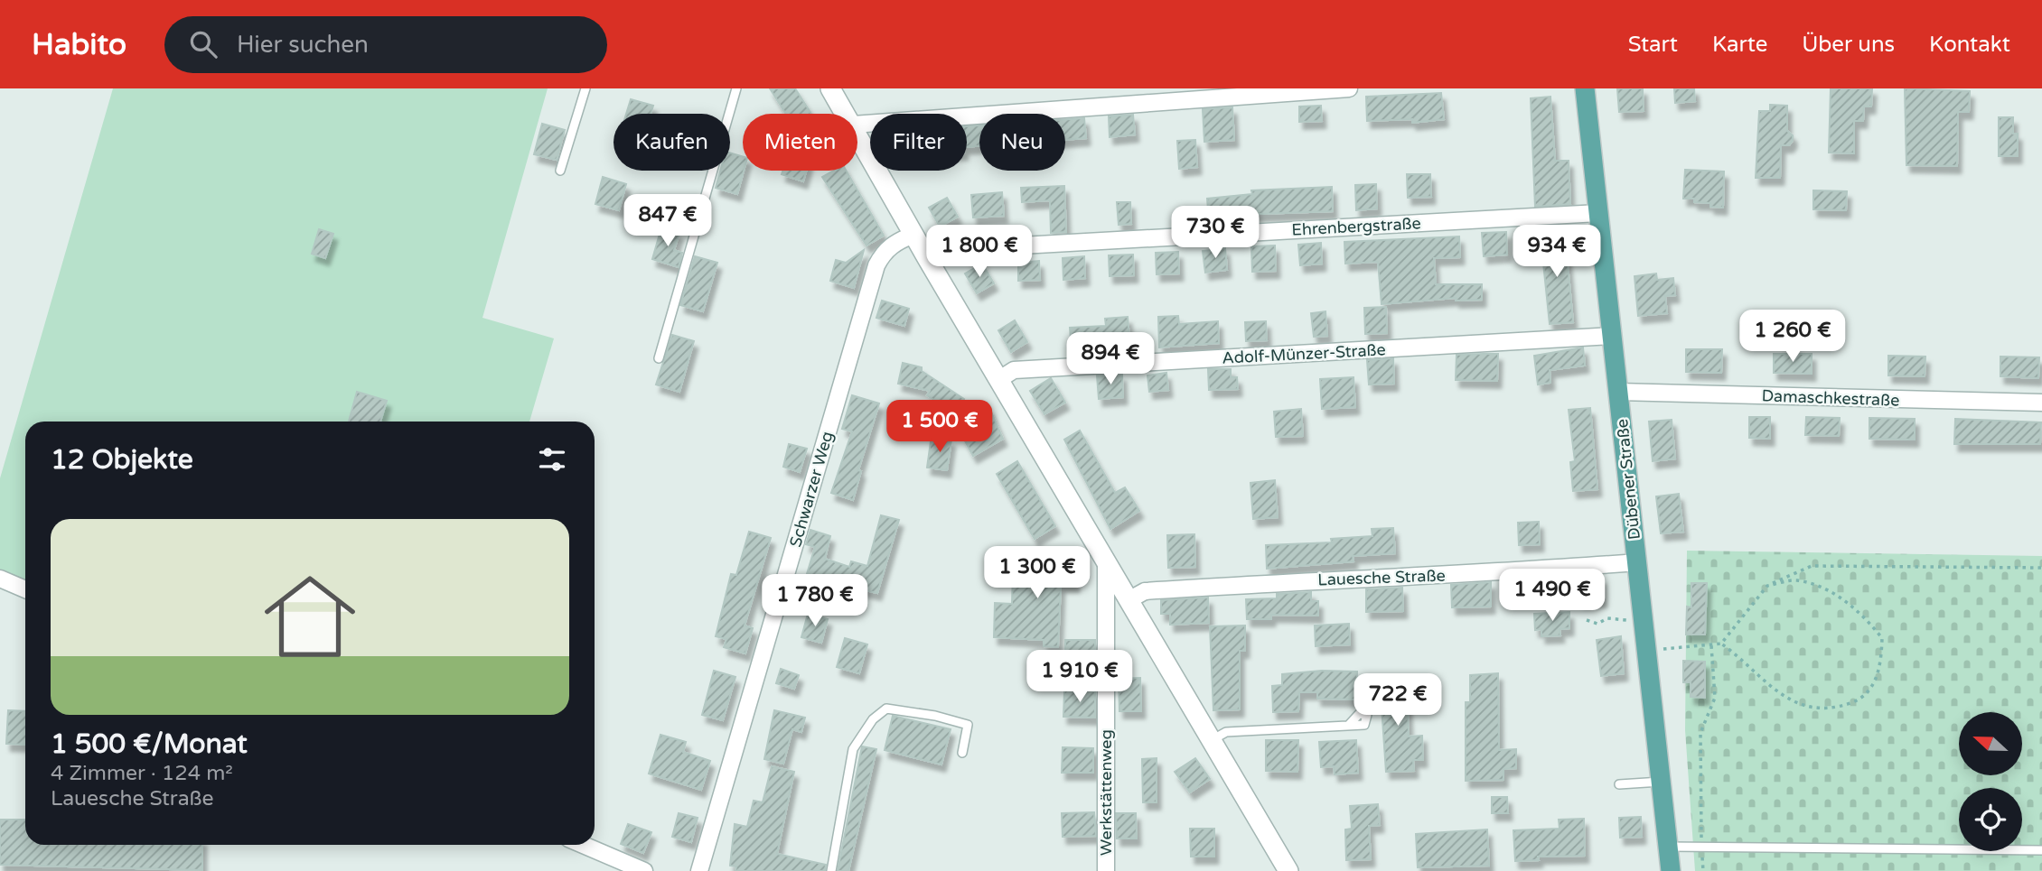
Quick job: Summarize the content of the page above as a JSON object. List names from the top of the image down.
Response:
{
  "streets": {
    "main road": ["Dübener Straße"],
    "street": [
      "Ehrenbergstraße",
      "Adolf-Münzer-Straße",
      "Damaschkestraße",
      "Schwarzer Weg",
      "Lauesche Straße",
      "Werkstättenweg"
    ]
  },
  "crossings": [
    ["Ehrenbergstraße", "Dübener Straße"],
    ["Adolf-Münzer-Straße", "Dübener Straße"],
    ["Damaschkestraße", "Dübener Straße"],
    ["Dübener Straße", "Lauesche Straße"]
  ],
  "north": "left",
  "page": {
    "header": "Habito",
    "search": "Hier suchen",
    "nav": [
      "Start",
      "Karte",
      "Über uns",
      "Kontakt"
    ],
    "chip": [
      "Kaufen",
      "Mieten",
      "Filter",
      "Neu"
    ],
    "price": [
      "847 €",
      "730 €",
      "1 800 €",
      "934 €",
      "1 260 €",
      "894 €",
      "1 500 €",
      "1 300 €",
      "1 490 €",
      "1 780 €",
      "1 910 €",
      "722 €"
    ],
    "heading": "12 Objekte",
    "list": [
      {
        "name": "1 500 €/Monat",
        "note": "4 Zimmer · 124 m² · Lauesche Straße"
      }
    ]
  }
}
